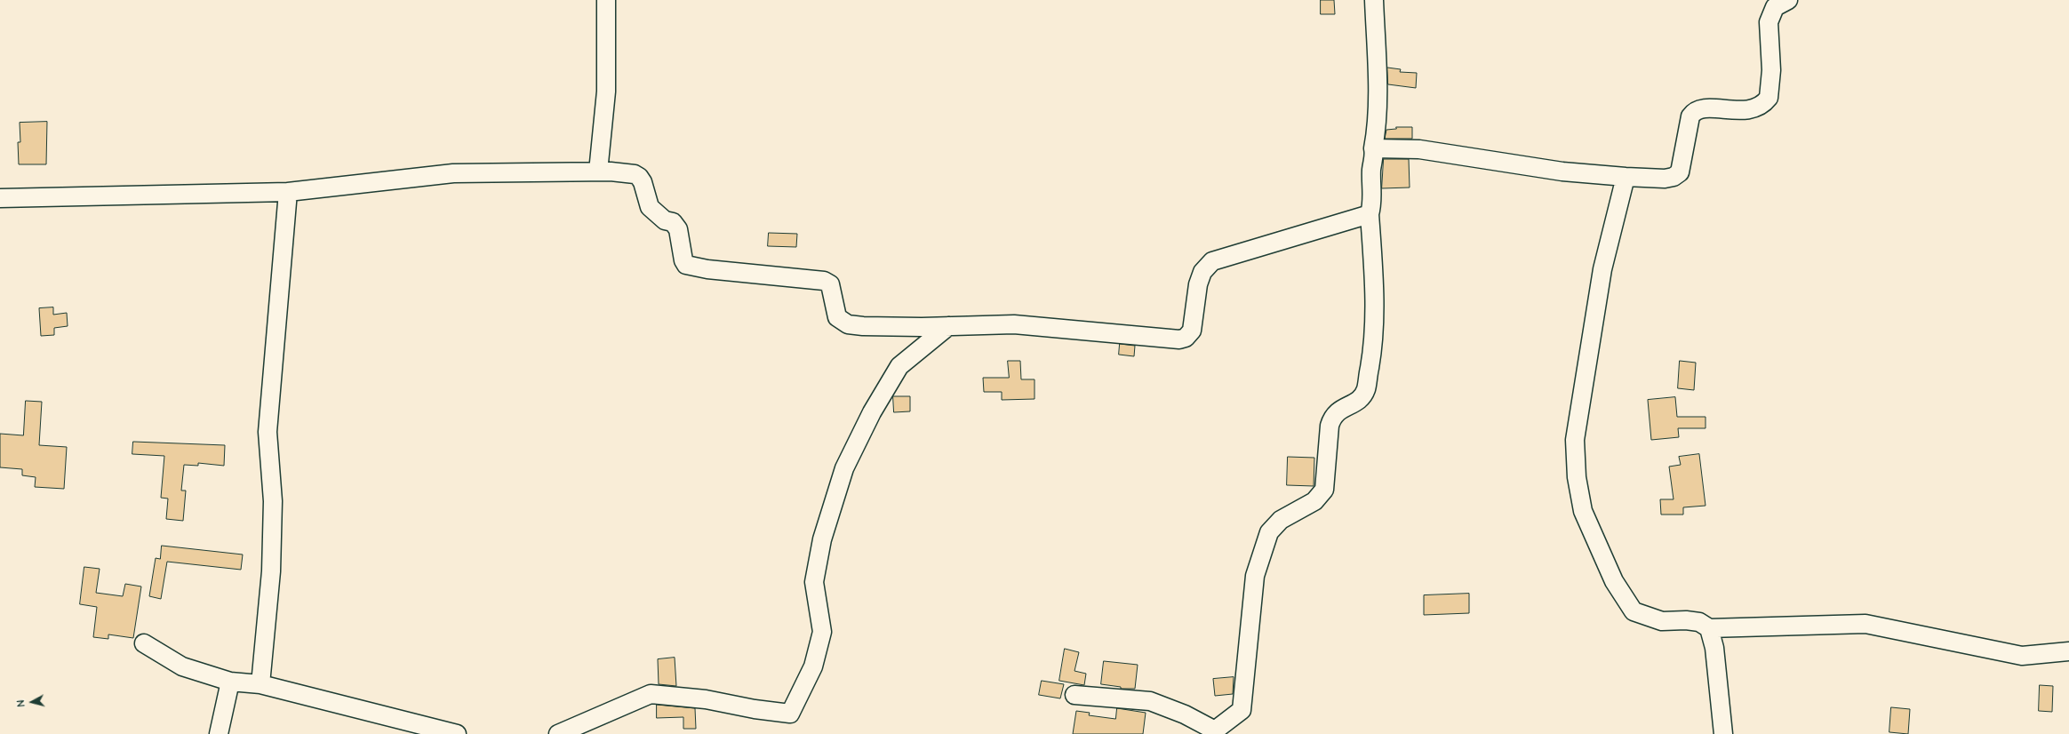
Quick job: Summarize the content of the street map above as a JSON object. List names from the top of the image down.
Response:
{
  "north": "left"
}
